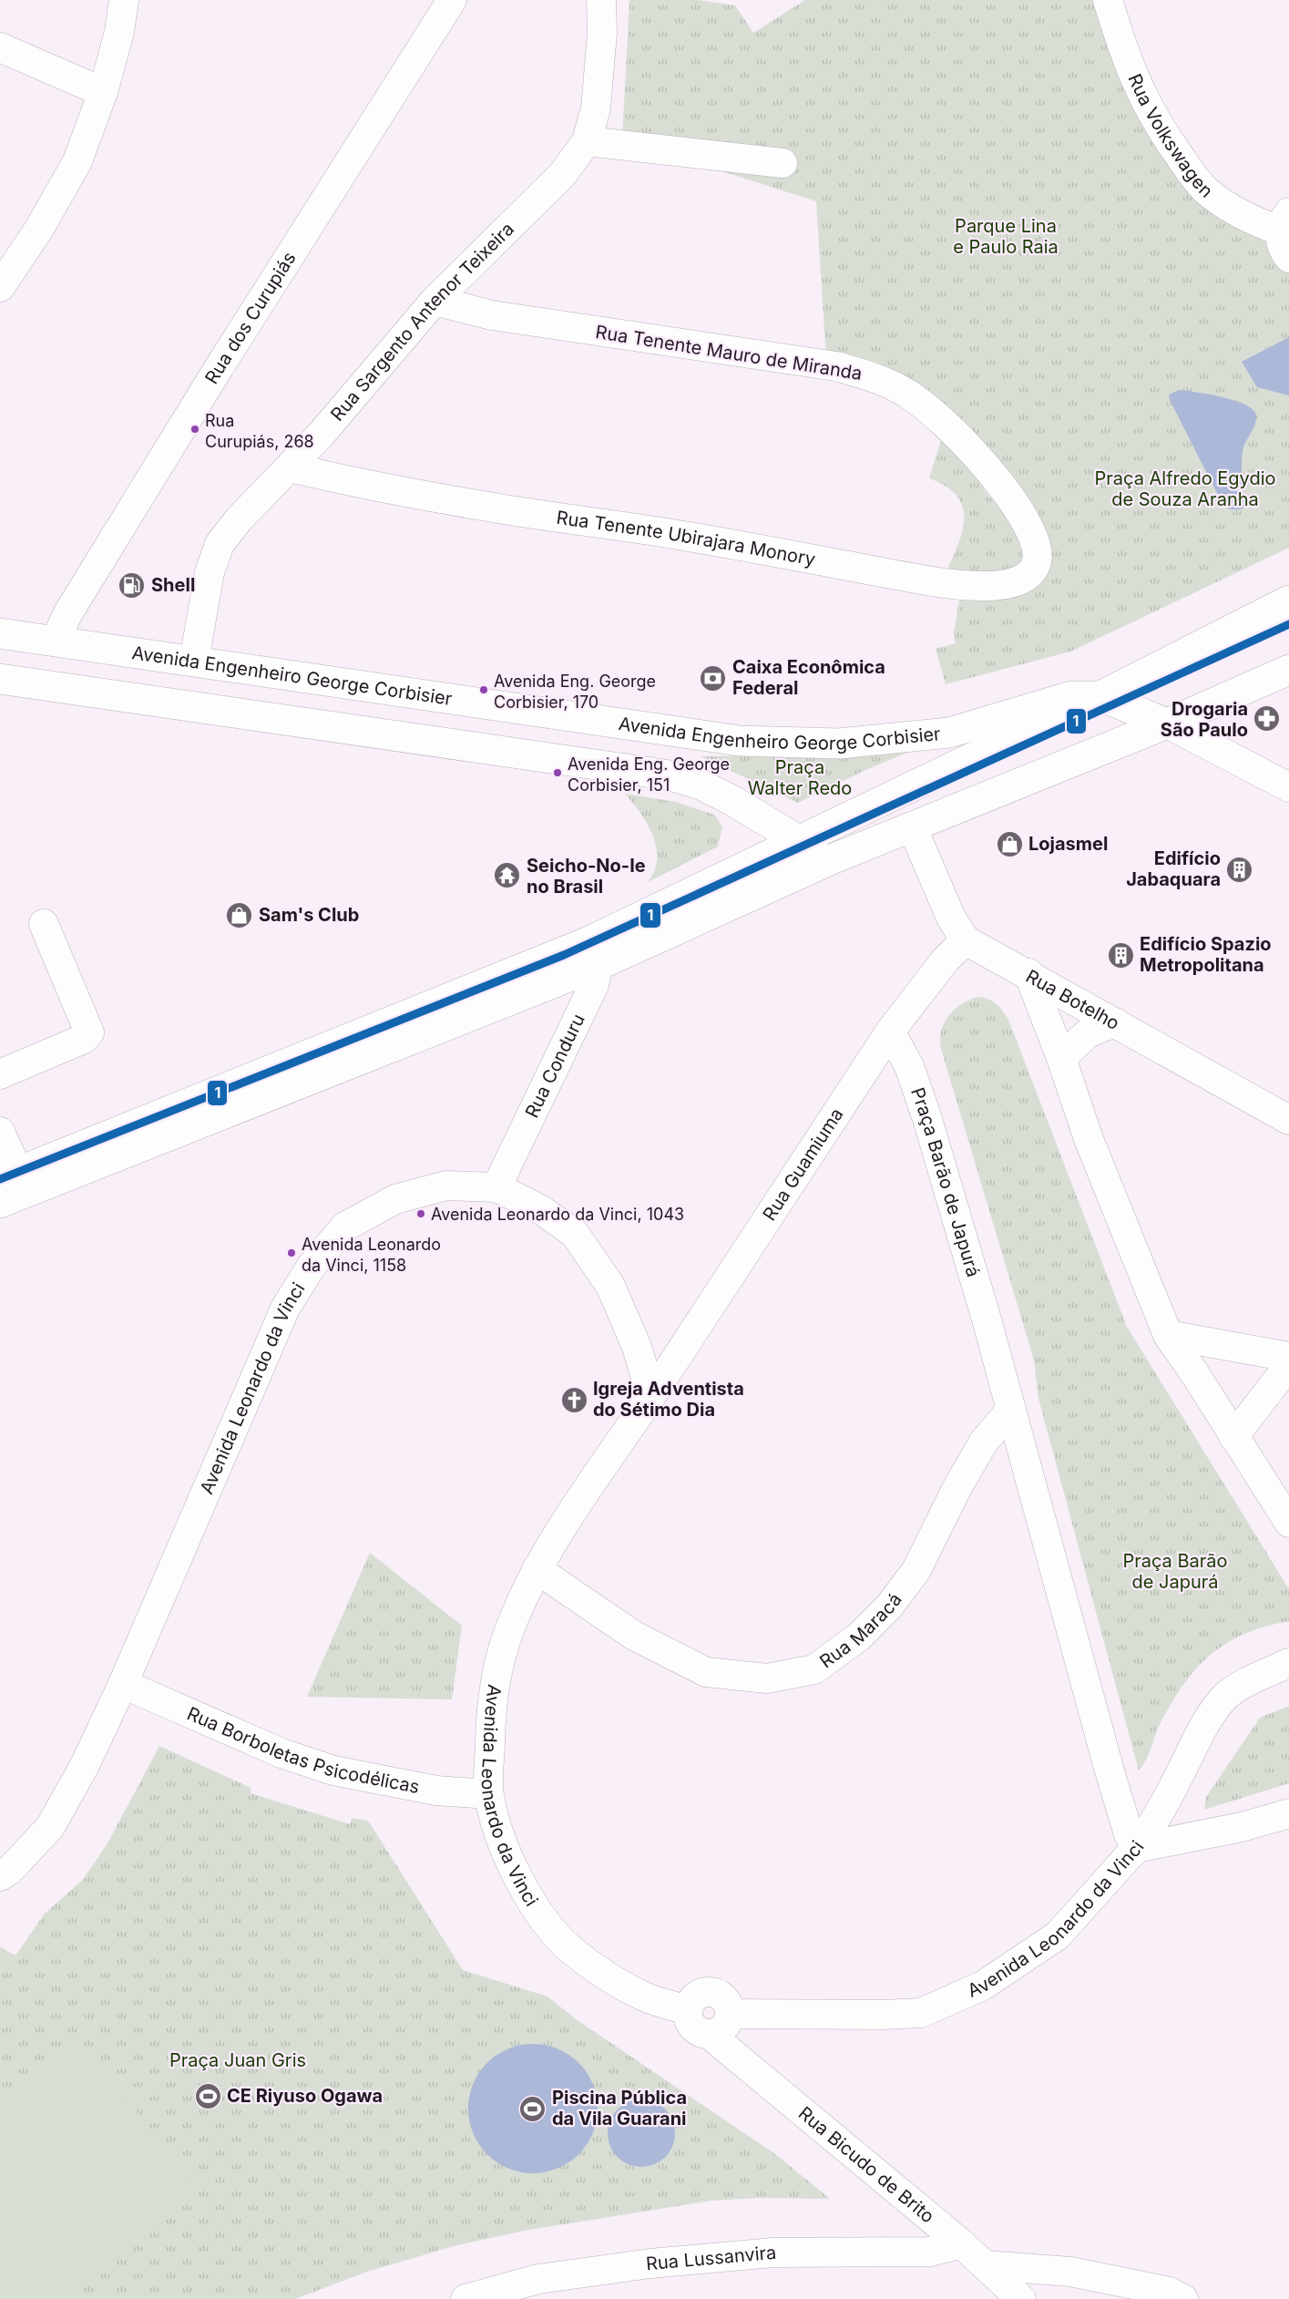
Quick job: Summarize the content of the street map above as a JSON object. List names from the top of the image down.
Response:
{
  "streets": {
    "main road": ["Avenida Engenheiro George Corbisier"],
    "street": [
      "Rua Volkswagen",
      "Rua dos Curupiás",
      "Rua Sargento Antenor Teixeira",
      "Rua Tenente Mauro de Miranda",
      "Rua Tenente Ubirajara Monory",
      "Rua Botelho",
      "Rua Conduru",
      "Rua Guamiuma",
      "Praça Barão de Japurá",
      "Avenida Leonardo da Vinci",
      "Rua Maracá",
      "Rua Borboletas Psicodélicas",
      "Rua Bicudo de Brito",
      "Rua Lussanvira"
    ]
  },
  "crossings": [
    ["Rua dos Curupiás", "Avenida Engenheiro George Corbisier"],
    ["Rua Sargento Antenor Teixeira", "Rua Tenente Mauro de Miranda"],
    ["Rua Sargento Antenor Teixeira", "Rua Tenente Ubirajara Monory"],
    ["Rua Sargento Antenor Teixeira", "Avenida Engenheiro George Corbisier"],
    ["Rua Tenente Mauro de Miranda", "Rua Tenente Ubirajara Monory"],
    ["Rua Botelho", "Rua Guamiuma"],
    ["Rua Conduru", "Avenida Leonardo da Vinci"],
    ["Rua Guamiuma", "Praça Barão de Japurá"],
    ["Rua Guamiuma", "Avenida Leonardo da Vinci"],
    ["Praça Barão de Japurá", "Avenida Leonardo da Vinci"],
    ["Praça Barão de Japurá", "Rua Maracá"],
    ["Avenida Leonardo da Vinci", "Rua Maracá"],
    ["Avenida Leonardo da Vinci", "Rua Borboletas Psicodélicas"],
    ["Avenida Leonardo da Vinci", "Rua Bicudo de Brito"],
    ["Rua Bicudo de Brito", "Rua Lussanvira"]
  ],
  "parks": [
    "Parque Lina e Paulo Raia",
    "Praça Alfredo Egydio de Souza Aranha",
    "Praça Walter Redo",
    "Praça Barão de Japurá",
    "Praça Juan Gris"
  ],
  "places": {
    "other": [
      "Rua Curupiás, 268",
      "Avenida Eng. George Corbisier, 170",
      "Avenida Eng. George Corbisier, 151",
      "Avenida Leonardo da Vinci, 1043",
      "Avenida Leonardo da Vinci, 1158"
    ],
    "fuel station": ["Shell"],
    "bank": ["Caixa Econômica Federal"],
    "pharmacy": ["Drogaria São Paulo"],
    "shop": ["Lojasmel", "Sam's Club"],
    "building": ["Edifício Jabaquara", "Edifício Spazio Metropolitana"],
    "temple": ["Seicho-No-Ie no Brasil"],
    "church": ["Igreja Adventista do Sétimo Dia"],
    "sports": ["CE Riyuso Ogawa", "Piscina Pública da Vila Guarani"]
  },
  "lines": ["transit line 1"]
}
